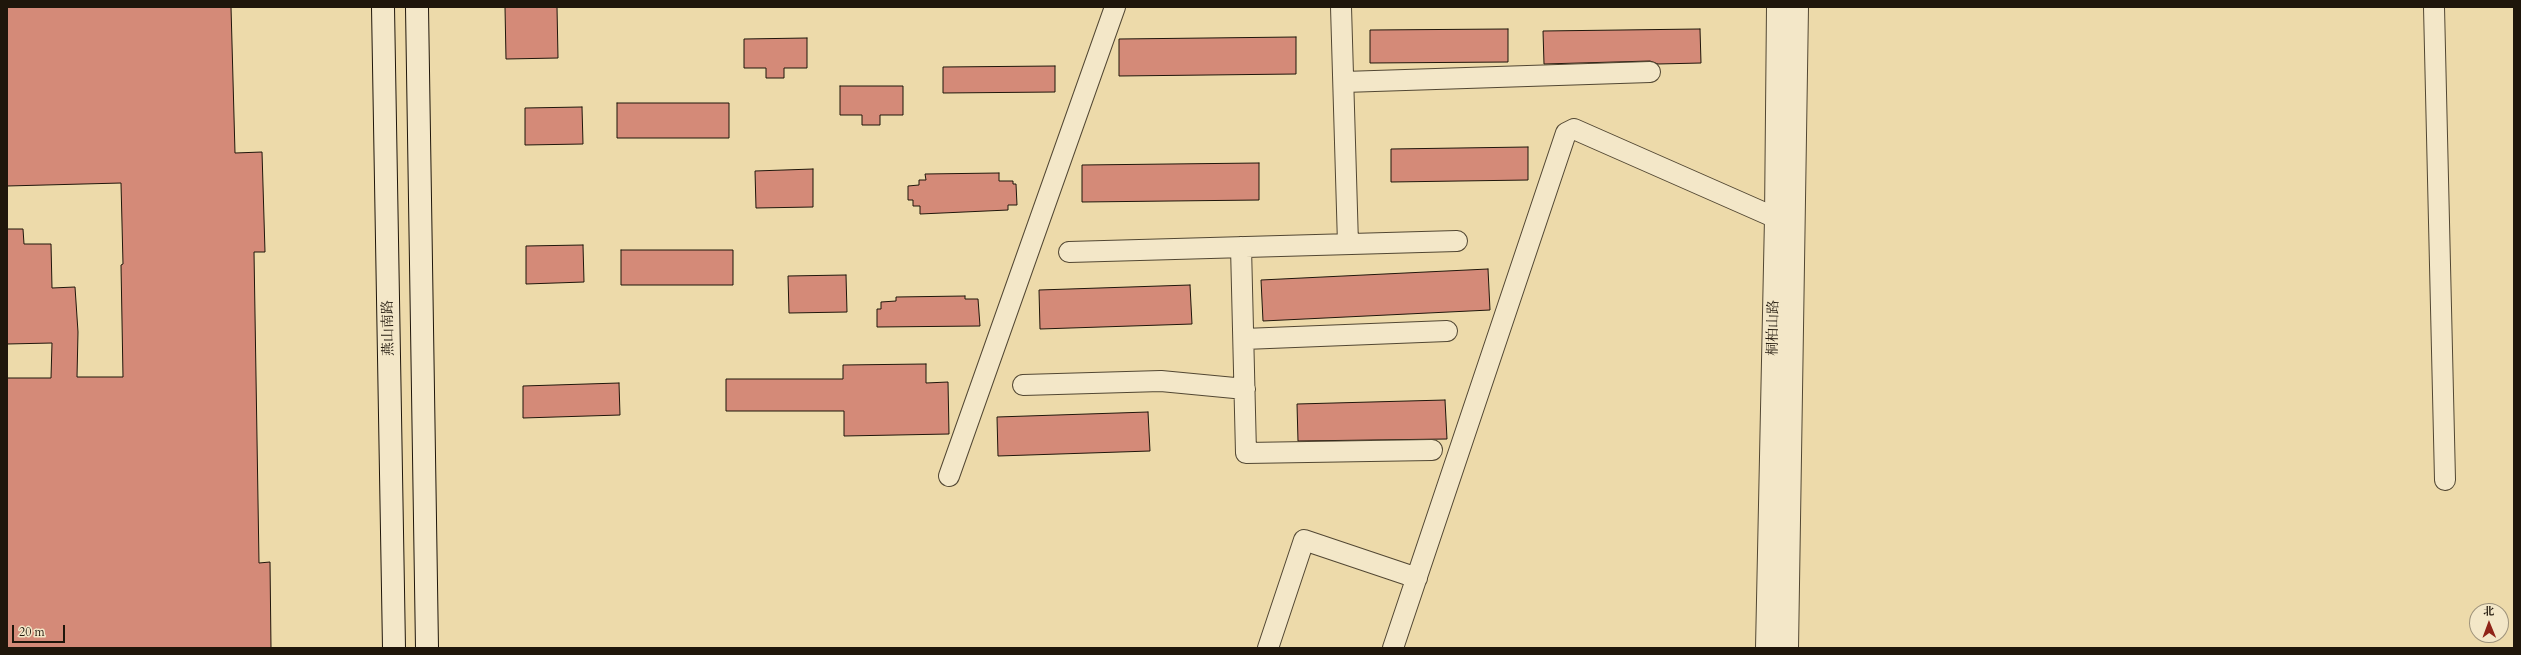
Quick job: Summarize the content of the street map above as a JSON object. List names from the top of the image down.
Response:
{
  "streets": {
    "street": ["燕山南路", "桐柏山路"]
  },
  "scale_bar": "20 m",
  "north": "top"
}
